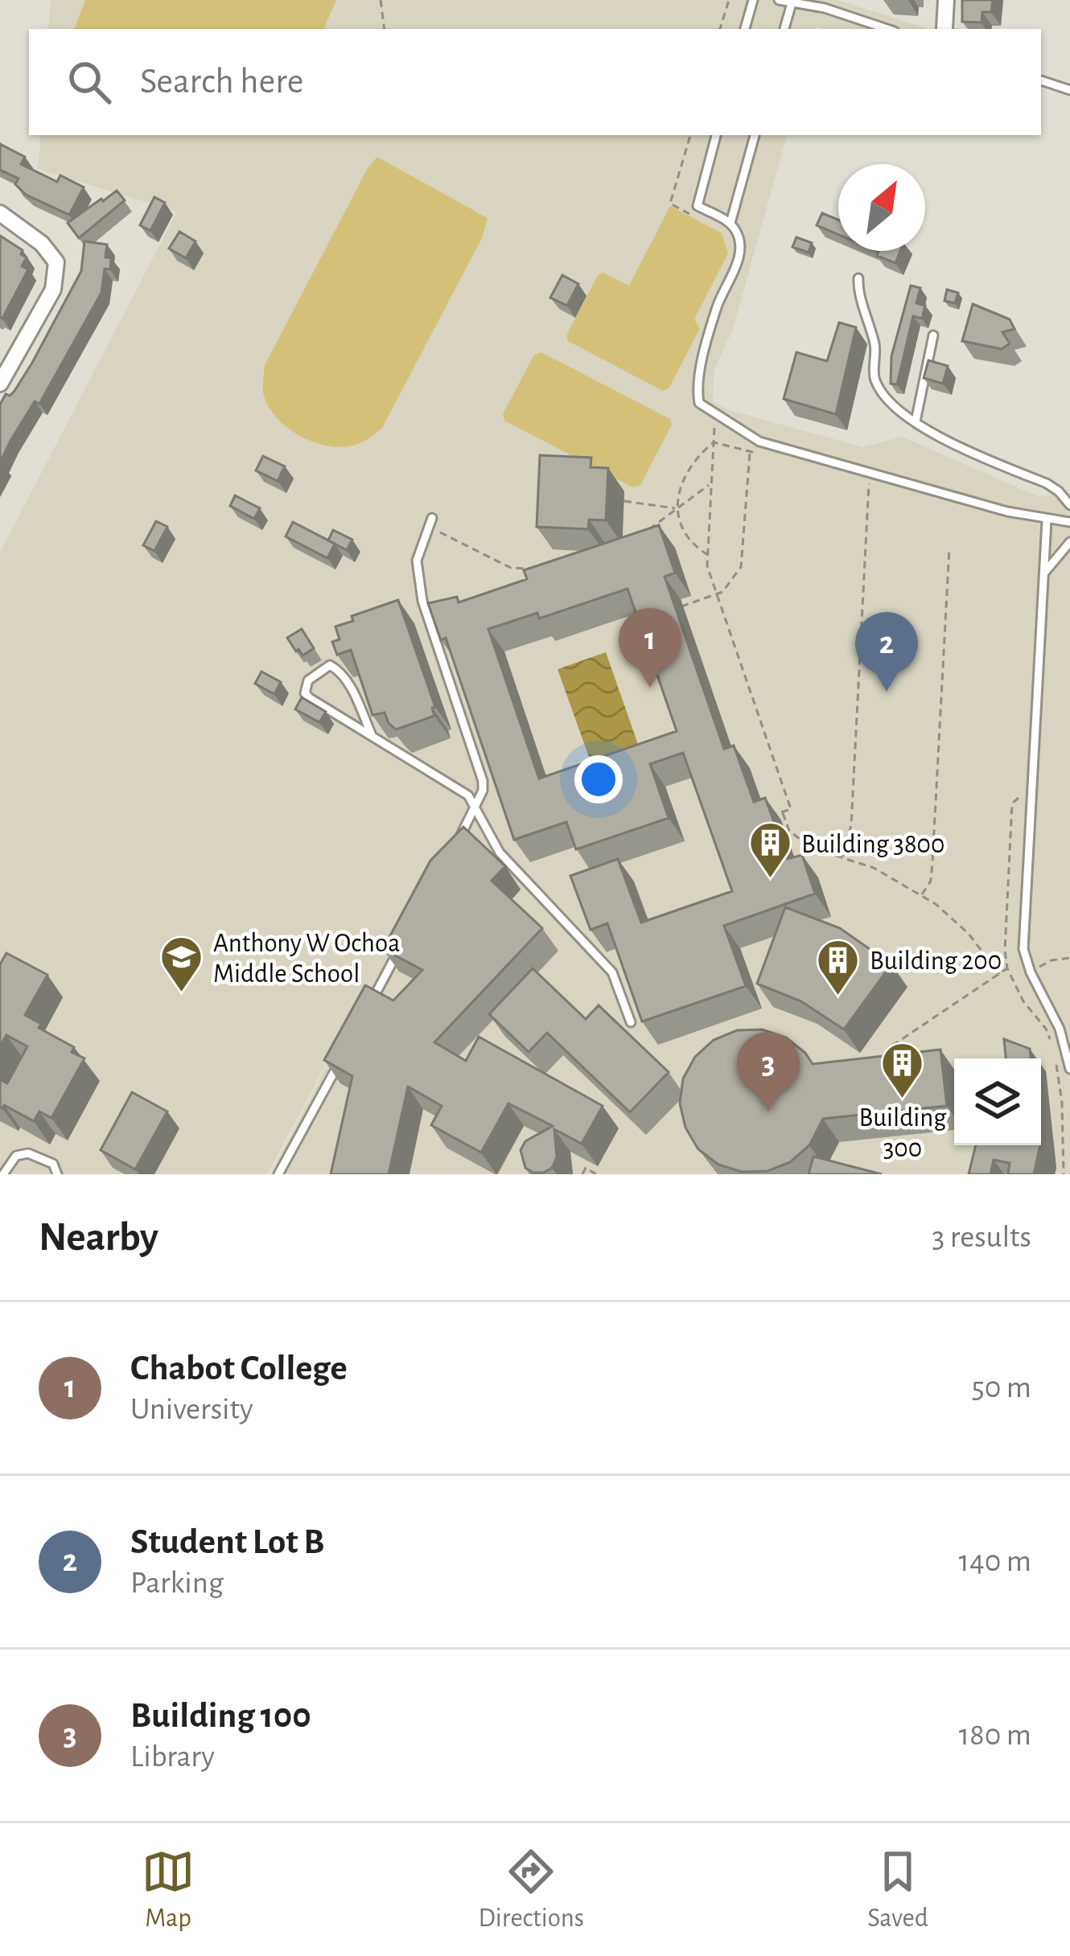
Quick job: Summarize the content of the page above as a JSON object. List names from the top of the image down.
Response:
{
  "places": {
    "building": ["Building 3800", "Building 200", "Building 300"],
    "school or university": ["Anthony W Ochoa Middle School"]
  },
  "north": "top right",
  "page": {
    "search": "Search here",
    "pins": ["1", "2", "3"],
    "heading": ["Nearby", "3 results"],
    "list": [
      {
        "mark": "1",
        "name": "Chabot College",
        "note": "University",
        "value": "50 m"
      },
      {
        "mark": "2",
        "name": "Student Lot B",
        "note": "Parking",
        "value": "140 m"
      },
      {
        "mark": "3",
        "name": "Building 100",
        "note": "Library",
        "value": "180 m"
      }
    ],
    "nav": ["Map", "Directions", "Saved"]
  }
}
